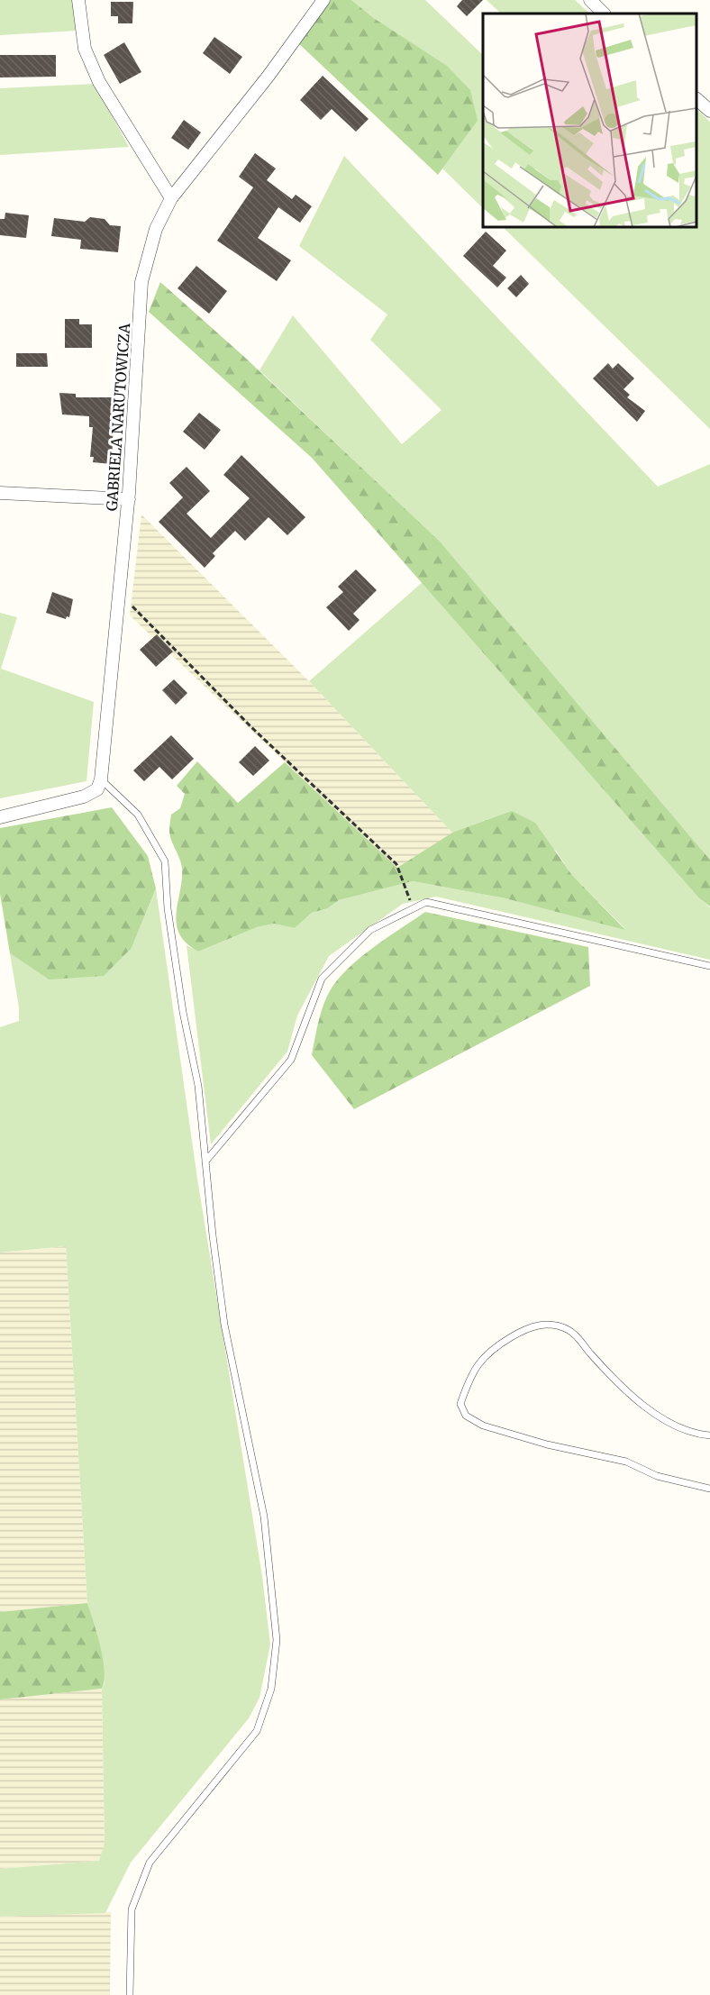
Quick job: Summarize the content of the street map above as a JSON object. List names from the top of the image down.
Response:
{
  "streets": {
    "street": ["GABRIELA NARUTOWICZA"]
  }
}
